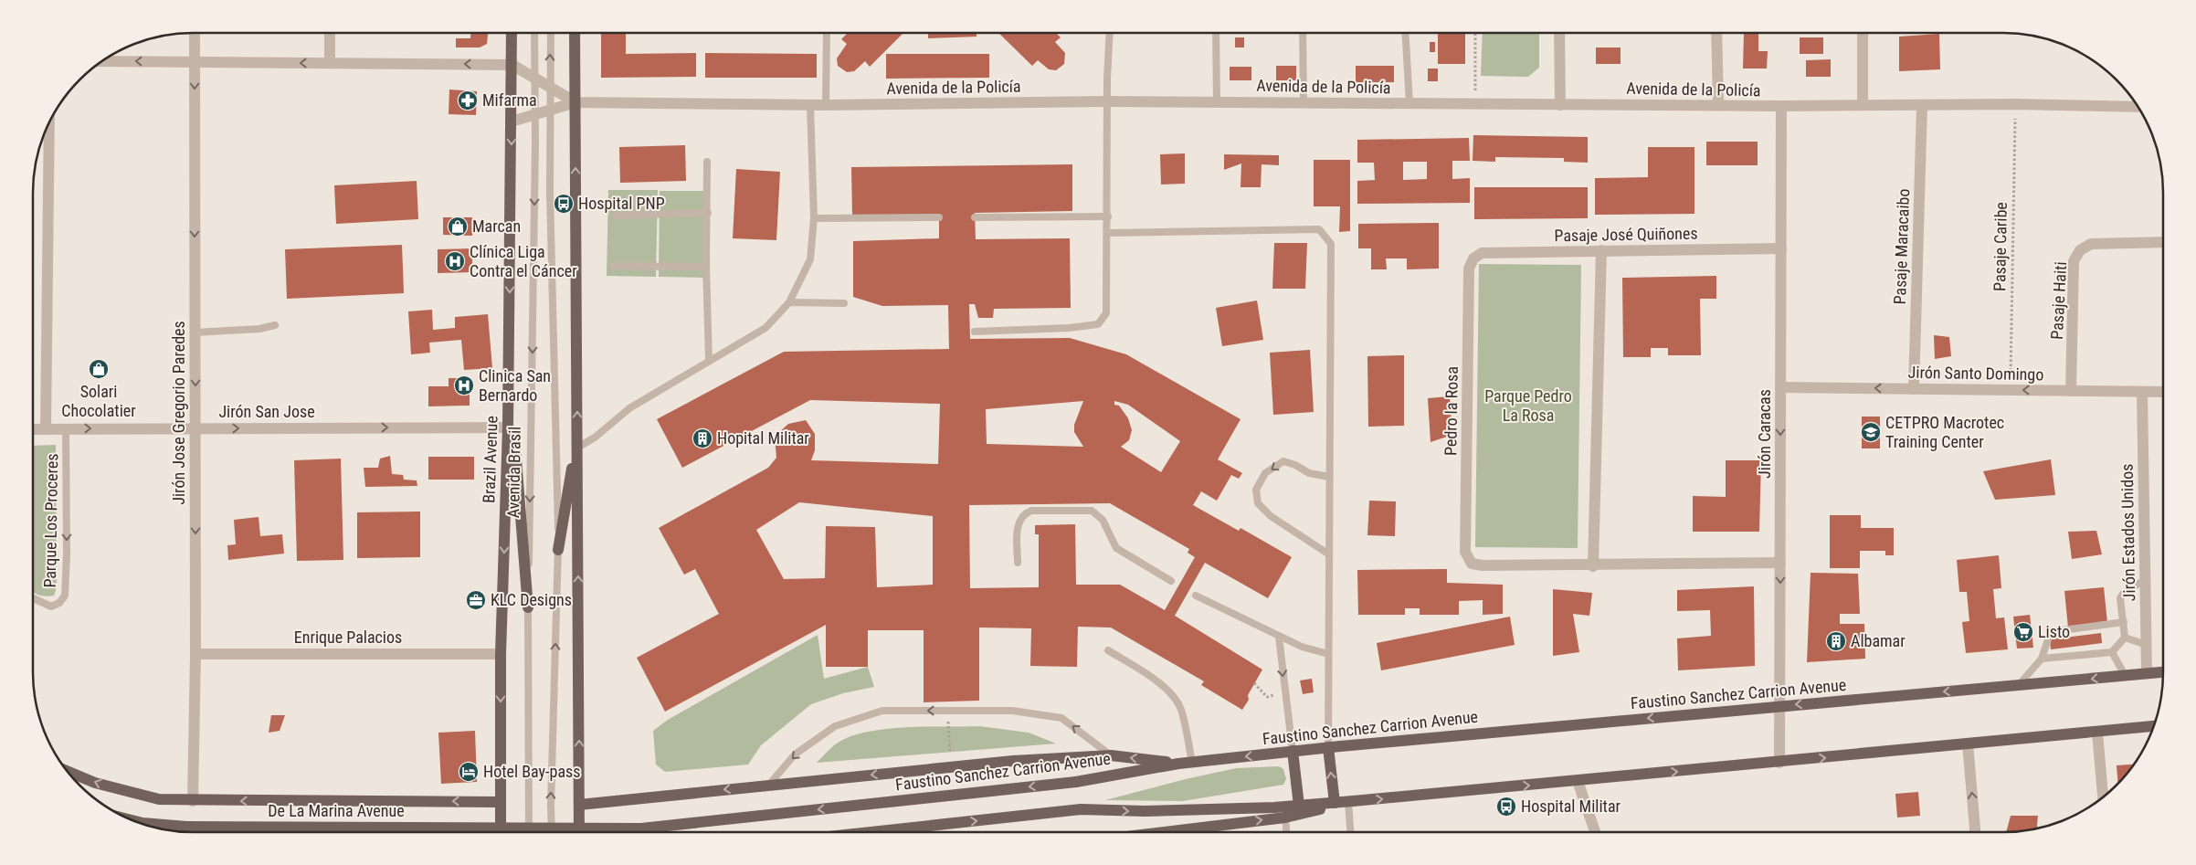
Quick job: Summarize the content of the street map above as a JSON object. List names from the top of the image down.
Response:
{
  "streets": {
    "main road": ["Brazil Avenue", "Faustino Sanchez Carrion Avenue", "De La Marina Avenue"],
    "street": [
      "Avenida de la Policía",
      "Pasaje José Quiñones",
      "Pasaje Maracaibo",
      "Pasaje Haiti",
      "Jirón Santo Domingo",
      "Pedro la Rosa",
      "Jirón San Jose",
      "Jirón Jose Gregorio Paredes",
      "Jirón Caracas",
      "Jirón Estados Unidos",
      "Enrique Palacios"
    ],
    "lane": ["Avenida Brasil", "Parque Los Proceres"],
    "path": ["Pasaje Caribe"]
  },
  "crossings": [
    ["Avenida de la Policía", "Pasaje Maracaibo"],
    ["Avenida de la Policía", "Pasaje Caribe"],
    ["Avenida de la Policía", "Jirón Caracas"],
    ["Avenida de la Policía", "Brazil Avenue"],
    ["Avenida de la Policía", "Avenida Brasil"],
    ["Pasaje José Quiñones", "Pedro la Rosa"],
    ["Pasaje José Quiñones", "Jirón Caracas"],
    ["Pasaje Maracaibo", "Jirón Santo Domingo"],
    ["Pasaje Caribe", "Jirón Santo Domingo"],
    ["Pasaje Haiti", "Jirón Santo Domingo"],
    ["Jirón Santo Domingo", "Jirón Caracas"],
    ["Jirón Santo Domingo", "Jirón Estados Unidos"],
    ["Jirón San Jose", "Jirón Jose Gregorio Paredes"],
    ["Jirón San Jose", "Brazil Avenue"],
    ["Jirón San Jose", "Parque Los Proceres"],
    ["Jirón Jose Gregorio Paredes", "Enrique Palacios"],
    ["Jirón Caracas", "Faustino Sanchez Carrion Avenue"],
    ["Brazil Avenue", "Enrique Palacios"],
    ["Jirón Estados Unidos", "Faustino Sanchez Carrion Avenue"],
    ["Faustino Sanchez Carrion Avenue", "De La Marina Avenue"]
  ],
  "one_way": [
    "Jirón Santo Domingo",
    "Jirón San Jose",
    "Jirón Jose Gregorio Paredes",
    "Jirón Caracas",
    "Parque Los Proceres"
  ],
  "parks": ["Parque Pedro La Rosa"],
  "places": {
    "pharmacy": ["Mifarma"],
    "bus stop": ["Hospital PNP", "Hospital Militar"],
    "shop": ["Marcan", "Solari Chocolatier"],
    "hospital": ["Clínica Liga Contra el Cáncer", "Clinica San Bernardo"],
    "school or university": ["CETPRO Macrotec Training Center"],
    "building": ["Hopital Militar", "Albamar"],
    "office": ["KLC Designs"],
    "supermarket": ["Listo"],
    "hotel": ["Hotel Bay-pass"]
  }
}
